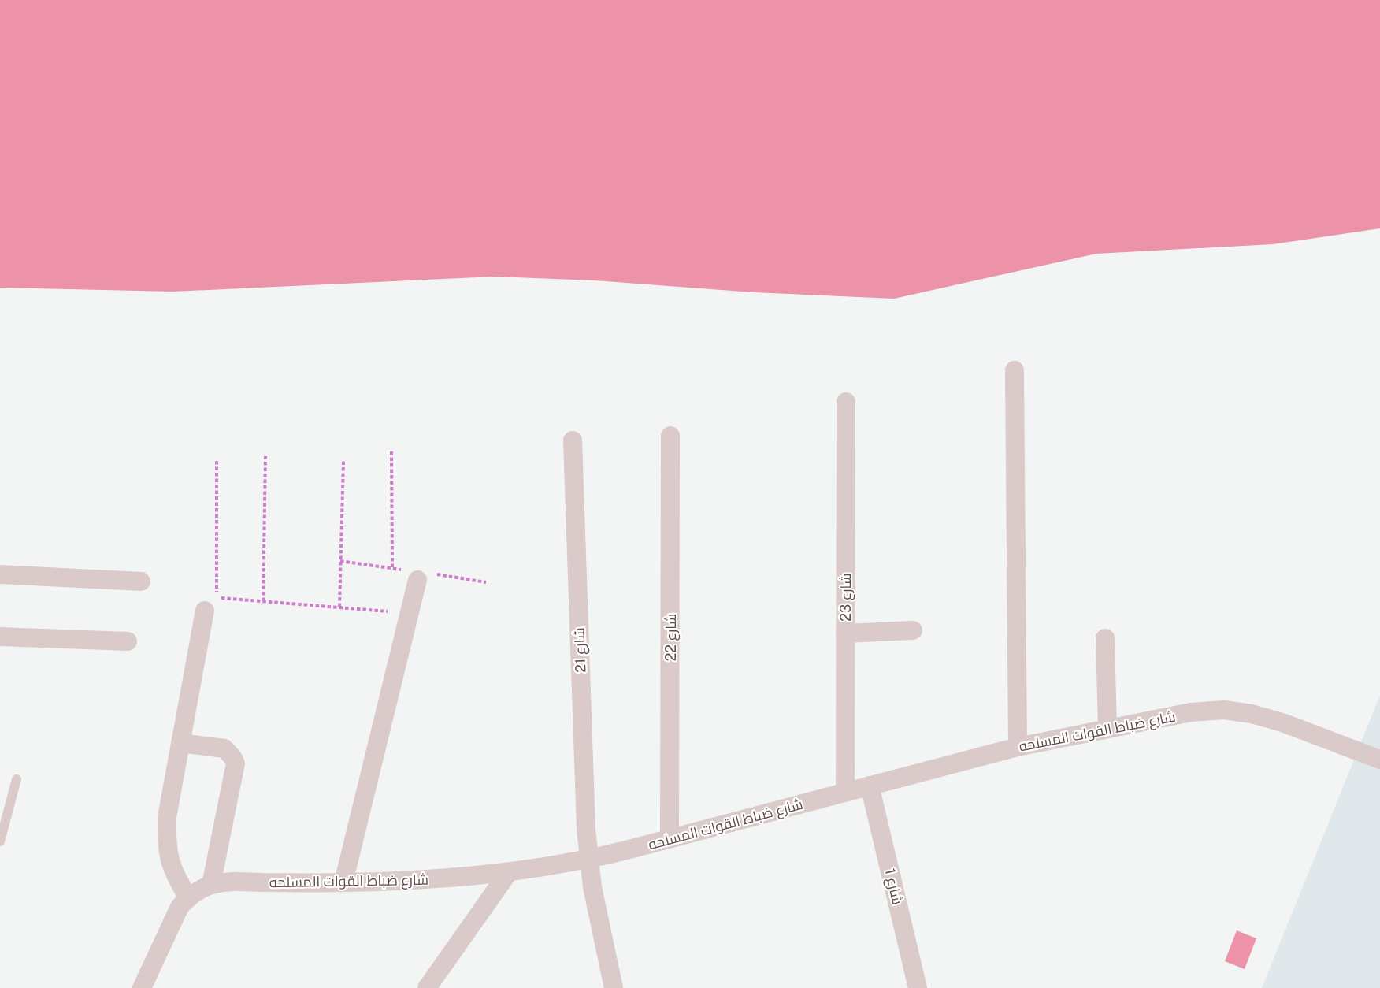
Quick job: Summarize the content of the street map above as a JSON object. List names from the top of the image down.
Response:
{
  "streets": {
    "street": [
      "شارع 23",
      "شارع 22",
      "شارع 21",
      "شارع ضباط القوات المسلحه",
      "شارع 1"
    ]
  },
  "crossings": [
    ["شارع 23", "شارع ضباط القوات المسلحه"],
    ["شارع 22", "شارع ضباط القوات المسلحه"],
    ["شارع 21", "شارع ضباط القوات المسلحه"],
    ["شارع ضباط القوات المسلحه", "شارع 1"]
  ]
}
